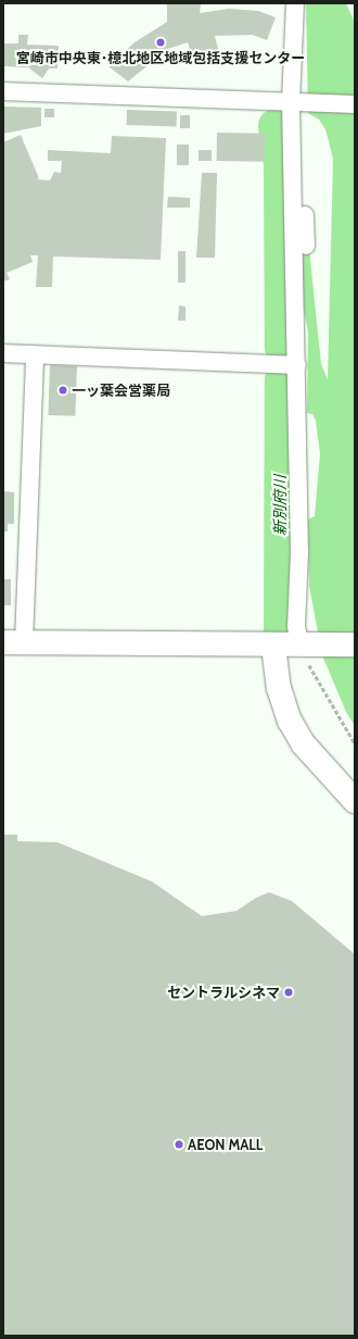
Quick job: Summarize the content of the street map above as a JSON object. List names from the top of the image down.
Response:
{
  "water": ["新別府川"],
  "places": [
    "宮崎市中央東･檍北地区地域包括支援センター",
    "一ッ葉会営薬局",
    "セントラルシネマ",
    "AEON MALL"
  ]
}
